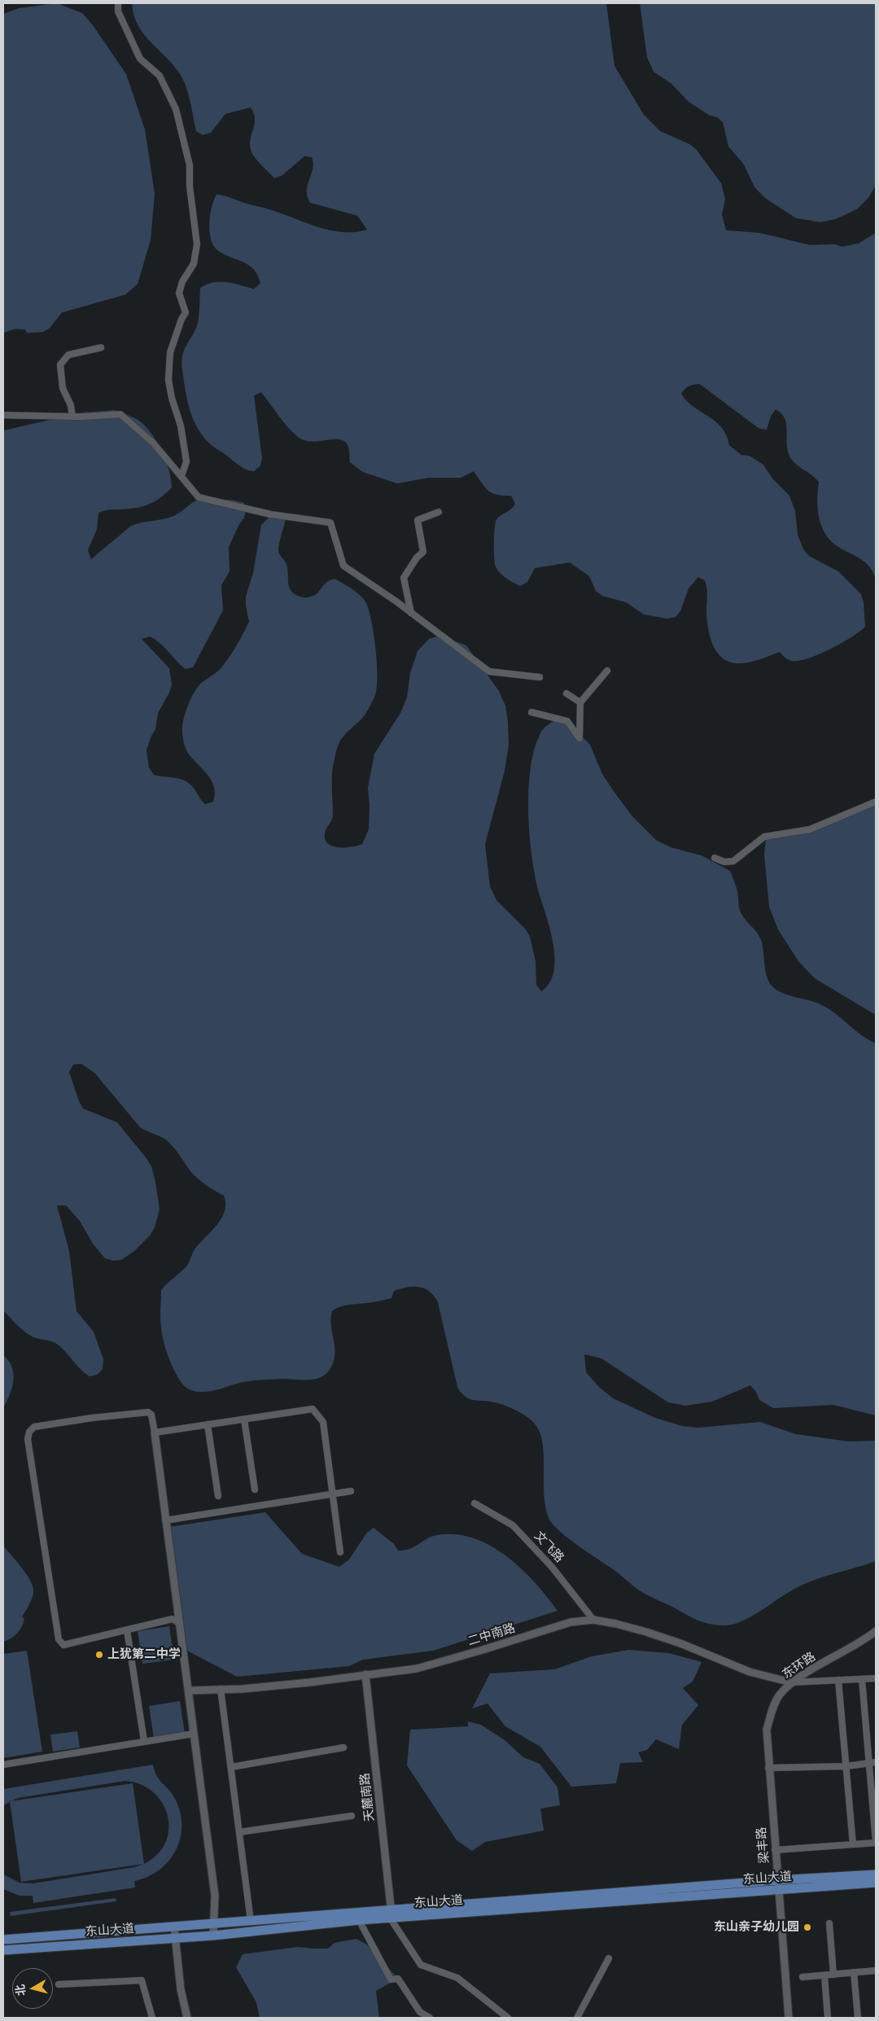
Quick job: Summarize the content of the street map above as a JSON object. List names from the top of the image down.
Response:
{
  "streets": {
    "main road": ["东山大道"],
    "street": [
      "文飞路",
      "二中南路",
      "东环路",
      "天麓南路",
      "梁丰路"
    ]
  },
  "crossings": [
    ["文飞路", "二中南路"],
    ["二中南路", "东环路"],
    ["二中南路", "天麓南路"],
    ["东环路", "梁丰路"],
    ["天麓南路", "东山大道"],
    ["梁丰路", "东山大道"]
  ],
  "places": ["上犹第二中学", "东山亲子幼儿园"],
  "north": "left"
}
